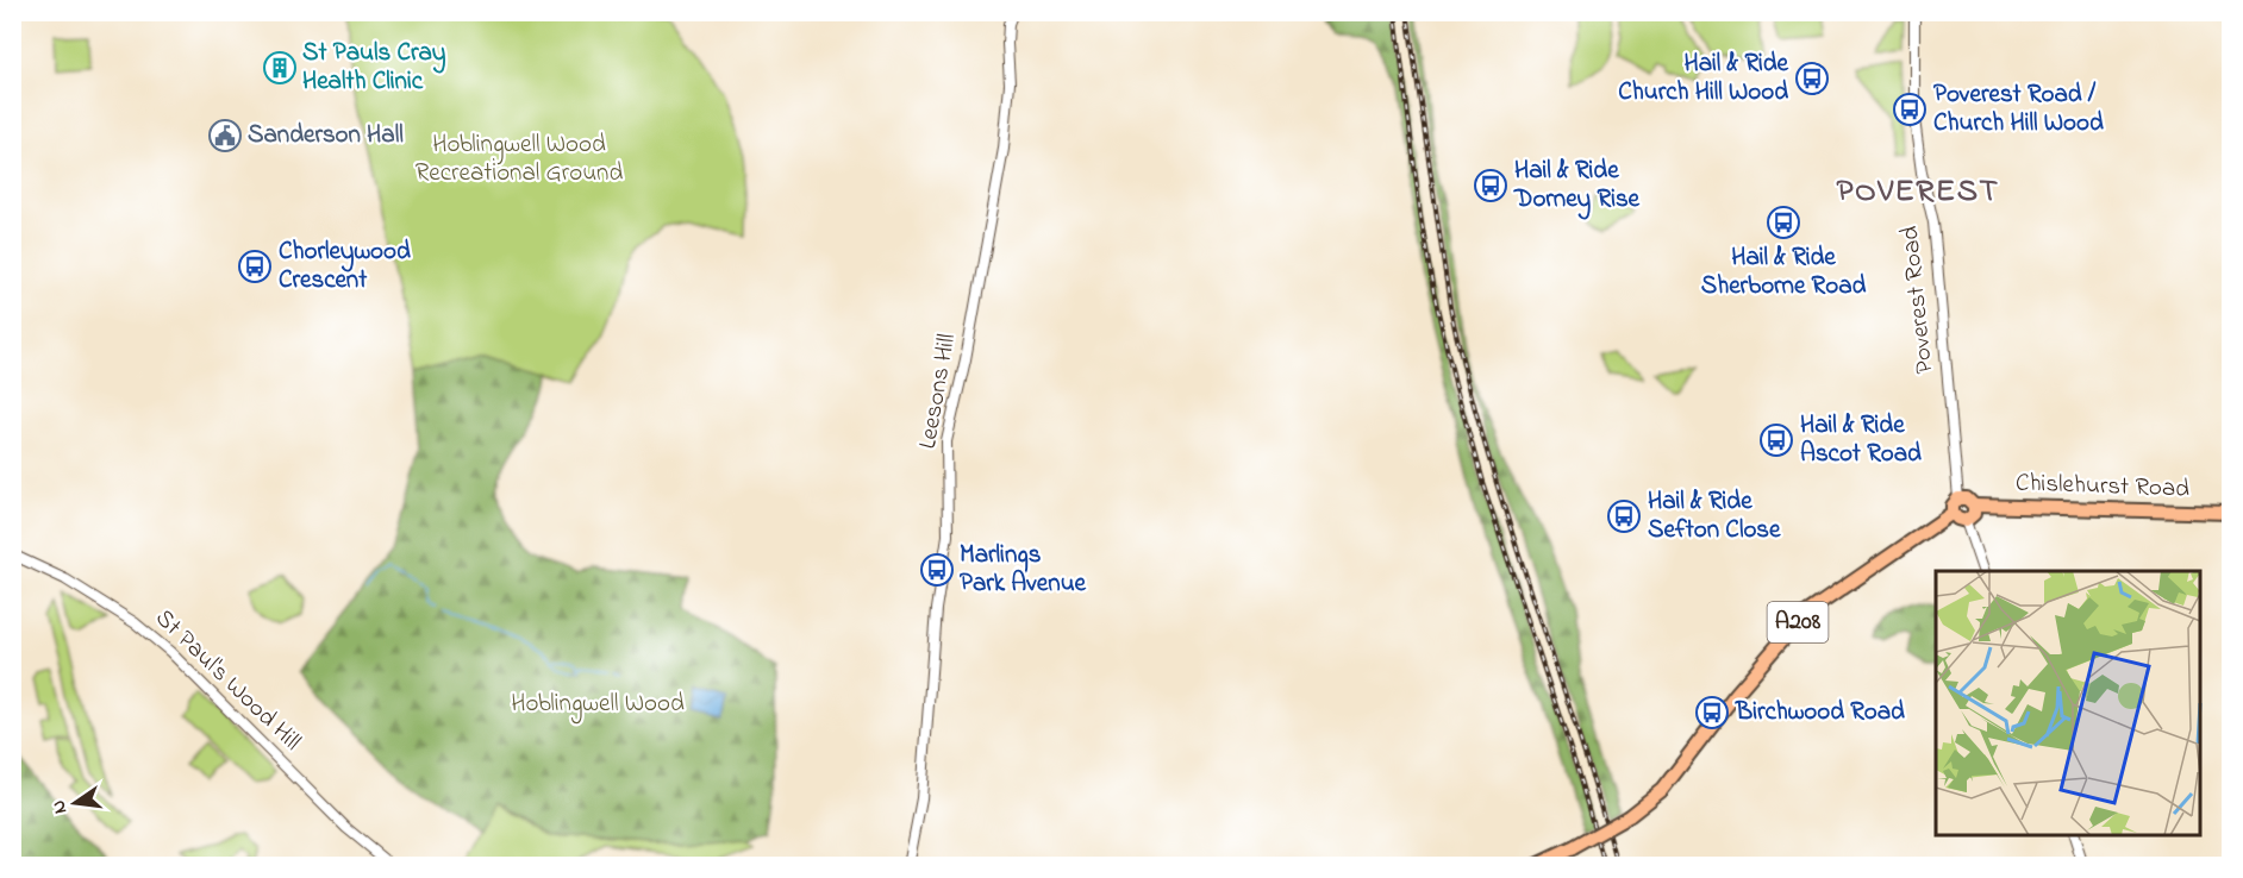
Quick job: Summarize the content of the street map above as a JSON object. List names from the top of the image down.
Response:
{
  "streets": {
    "main road": ["Chislehurst Road", "A208"],
    "street": ["Poverest Road", "Leesons Hill", "St Paul's Wood Hill"]
  },
  "crossings": [
    ["Poverest Road", "Chislehurst Road"],
    ["Poverest Road", "A208"],
    ["Chislehurst Road", "A208"]
  ],
  "districts": ["POVEREST"],
  "parks": ["Hoblingwell Wood Recreational Ground", "Hoblingwell Wood"],
  "places": {
    "building": ["St Pauls Cray Health Clinic"],
    "bus stop": [
      "Hail & Ride Church Hill Wood",
      "Poverest Road / Church Hill Wood",
      "Hail & Ride Dorney Rise",
      "Hail & Ride Sherborne Road",
      "Chorleywood Crescent",
      "Hail & Ride Ascot Road",
      "Hail & Ride Sefton Close",
      "Marlings Park Avenue",
      "Birchwood Road"
    ],
    "public building": ["Sanderson Hall"]
  },
  "north": "left"
}
